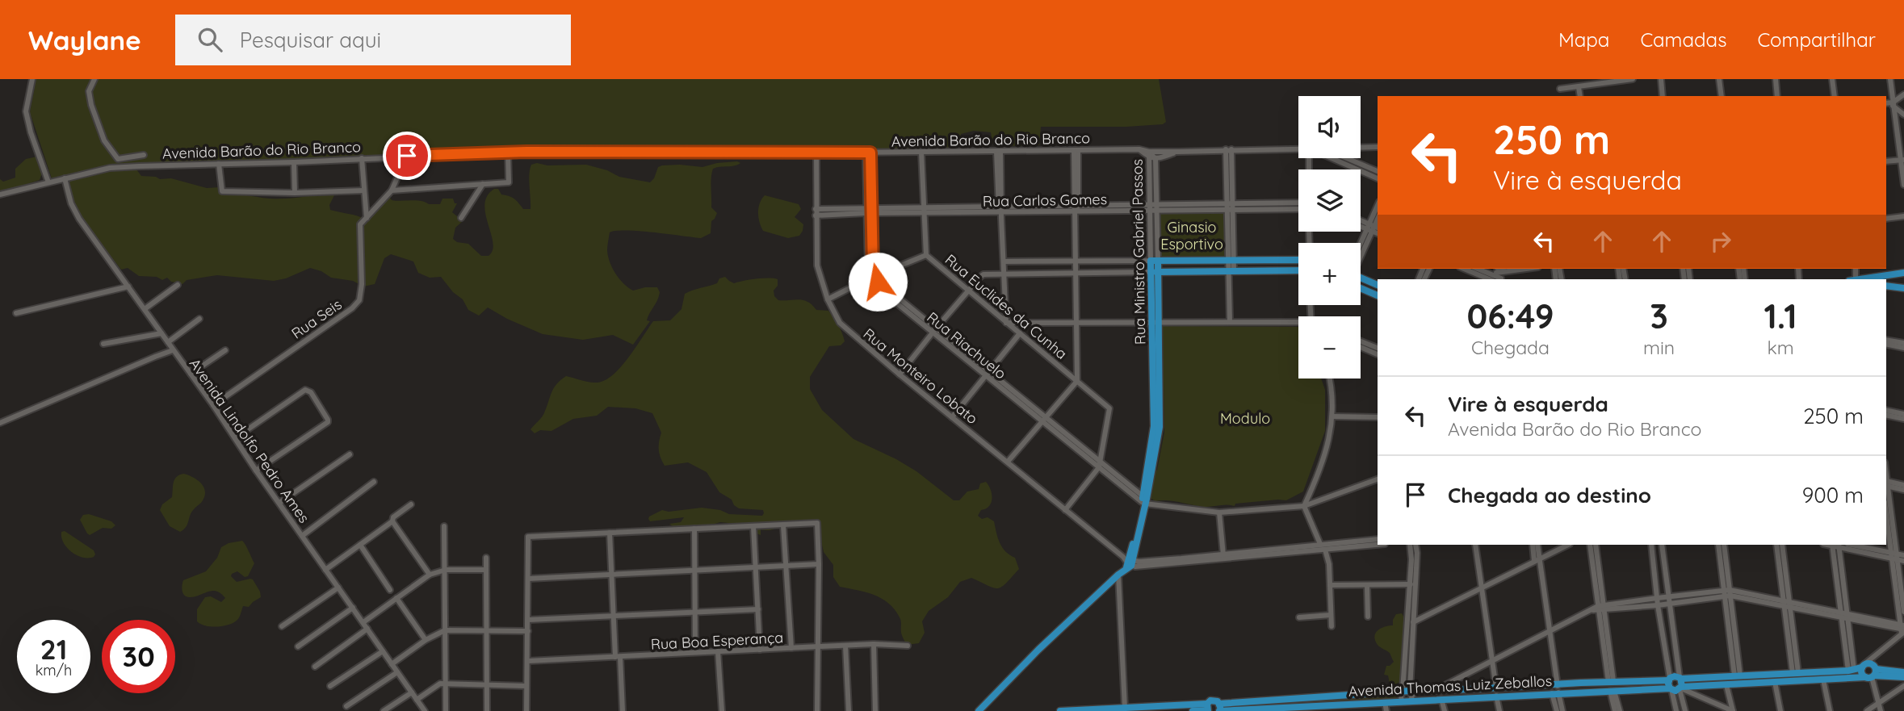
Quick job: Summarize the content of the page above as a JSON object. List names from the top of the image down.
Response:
{
  "streets": {
    "main road": ["Rua Ministro Gabriel Passos", "Avenida Thomas Luiz Zeballos"],
    "street": [
      "Avenida Barão do Rio Branco",
      "Rua Carlos Gomes",
      "Rua Euclides da Cunha",
      "Rua Seis",
      "Rua Riachuelo",
      "Rua Monteiro Lobato",
      "Avenida Lindolfo Pedro Ames",
      "Rua Boa Esperança"
    ]
  },
  "crossings": [
    ["Avenida Barão do Rio Branco", "Rua Ministro Gabriel Passos"],
    ["Avenida Barão do Rio Branco", "Rua Euclides da Cunha"],
    ["Avenida Barão do Rio Branco", "Rua Seis"],
    ["Avenida Barão do Rio Branco", "Rua Monteiro Lobato"],
    ["Avenida Barão do Rio Branco", "Avenida Lindolfo Pedro Ames"],
    ["Rua Carlos Gomes", "Rua Ministro Gabriel Passos"],
    ["Rua Carlos Gomes", "Rua Euclides da Cunha"],
    ["Rua Carlos Gomes", "Rua Monteiro Lobato"],
    ["Rua Ministro Gabriel Passos", "Rua Riachuelo"],
    ["Rua Ministro Gabriel Passos", "Rua Monteiro Lobato"],
    ["Rua Euclides da Cunha", "Rua Riachuelo"],
    ["Rua Euclides da Cunha", "Rua Monteiro Lobato"],
    ["Rua Seis", "Avenida Lindolfo Pedro Ames"]
  ],
  "parks": ["Ginasio Esportivo", "Modulo"],
  "page": {
    "header": "Waylane",
    "search": "Pesquisar aqui",
    "nav": ["Mapa", "Camadas", "Compartilhar"],
    "map_buttons": ["+", "−"],
    "turn": ["250 m", "Vire à esquerda"],
    "eta": [
      "06:49",
      "Chegada",
      "3",
      "min",
      "1.1",
      "km"
    ],
    "list": [
      {
        "name": "Vire à esquerda",
        "note": "Avenida Barão do Rio Branco",
        "value": "250 m"
      },
      {
        "name": "Chegada ao destino",
        "value": "900 m"
      }
    ],
    "speed": "21 km/h",
    "limit": "30"
  }
}
